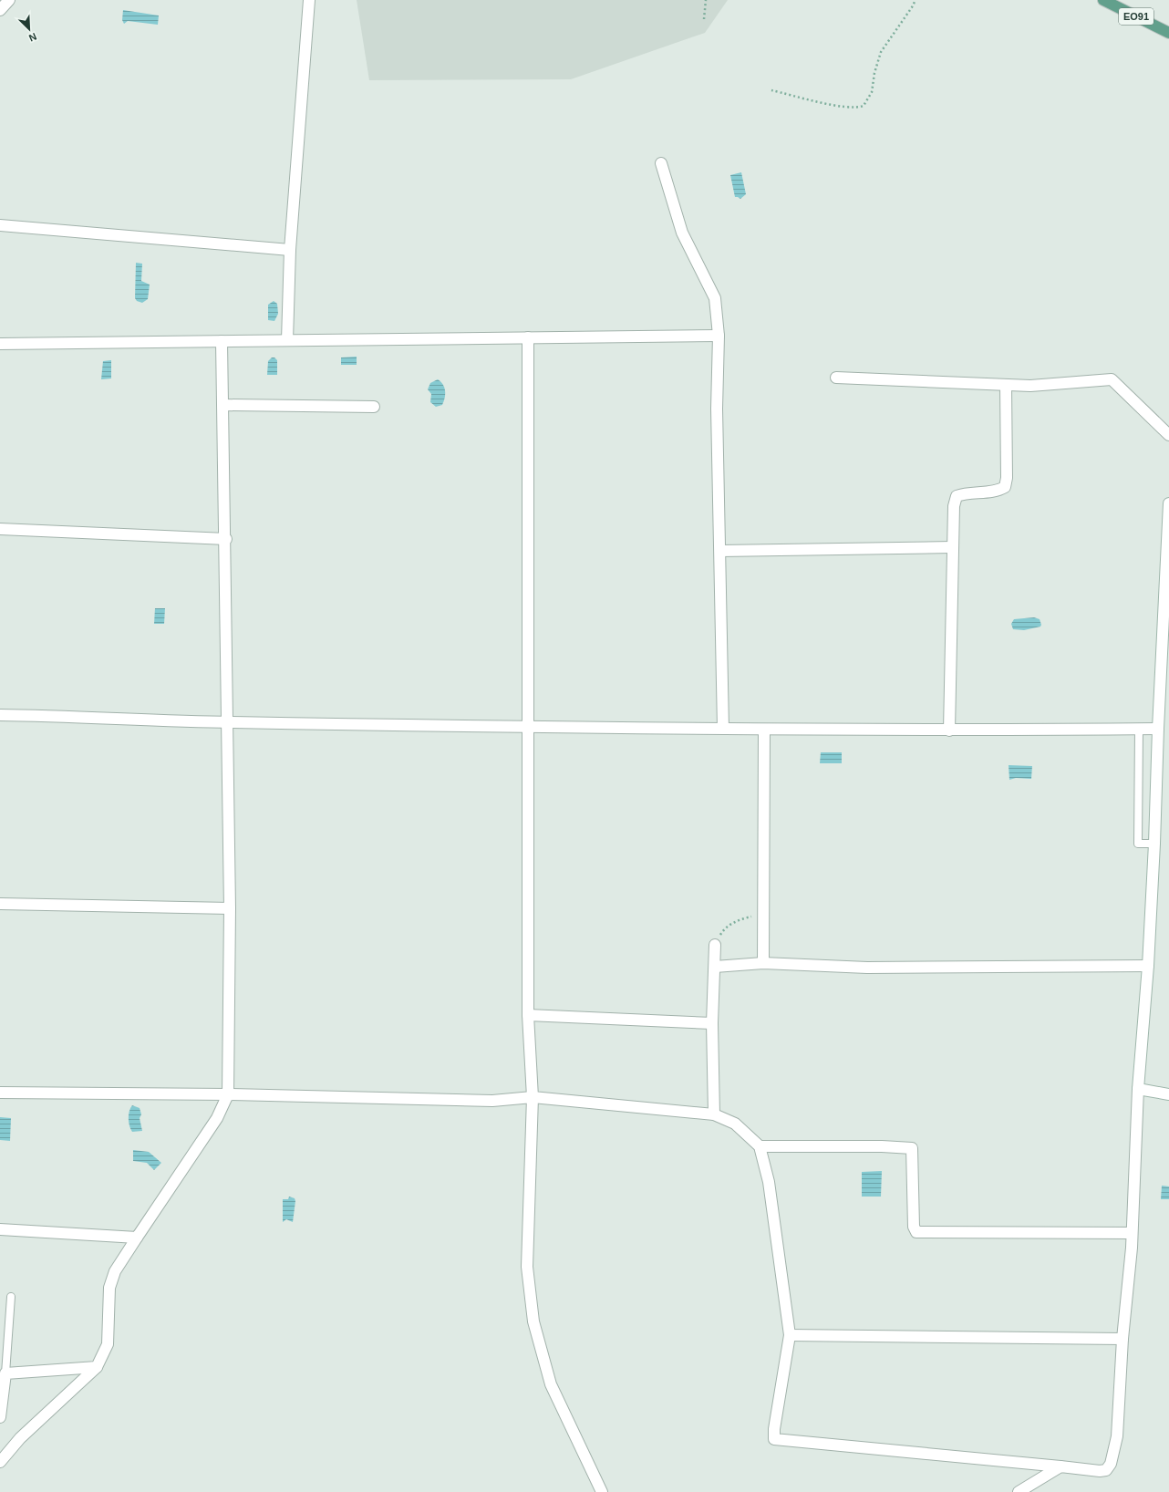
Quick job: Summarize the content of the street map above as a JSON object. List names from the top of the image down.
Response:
{
  "streets": {
    "main road": ["ΕΟ91"]
  },
  "north": "bottom right"
}
